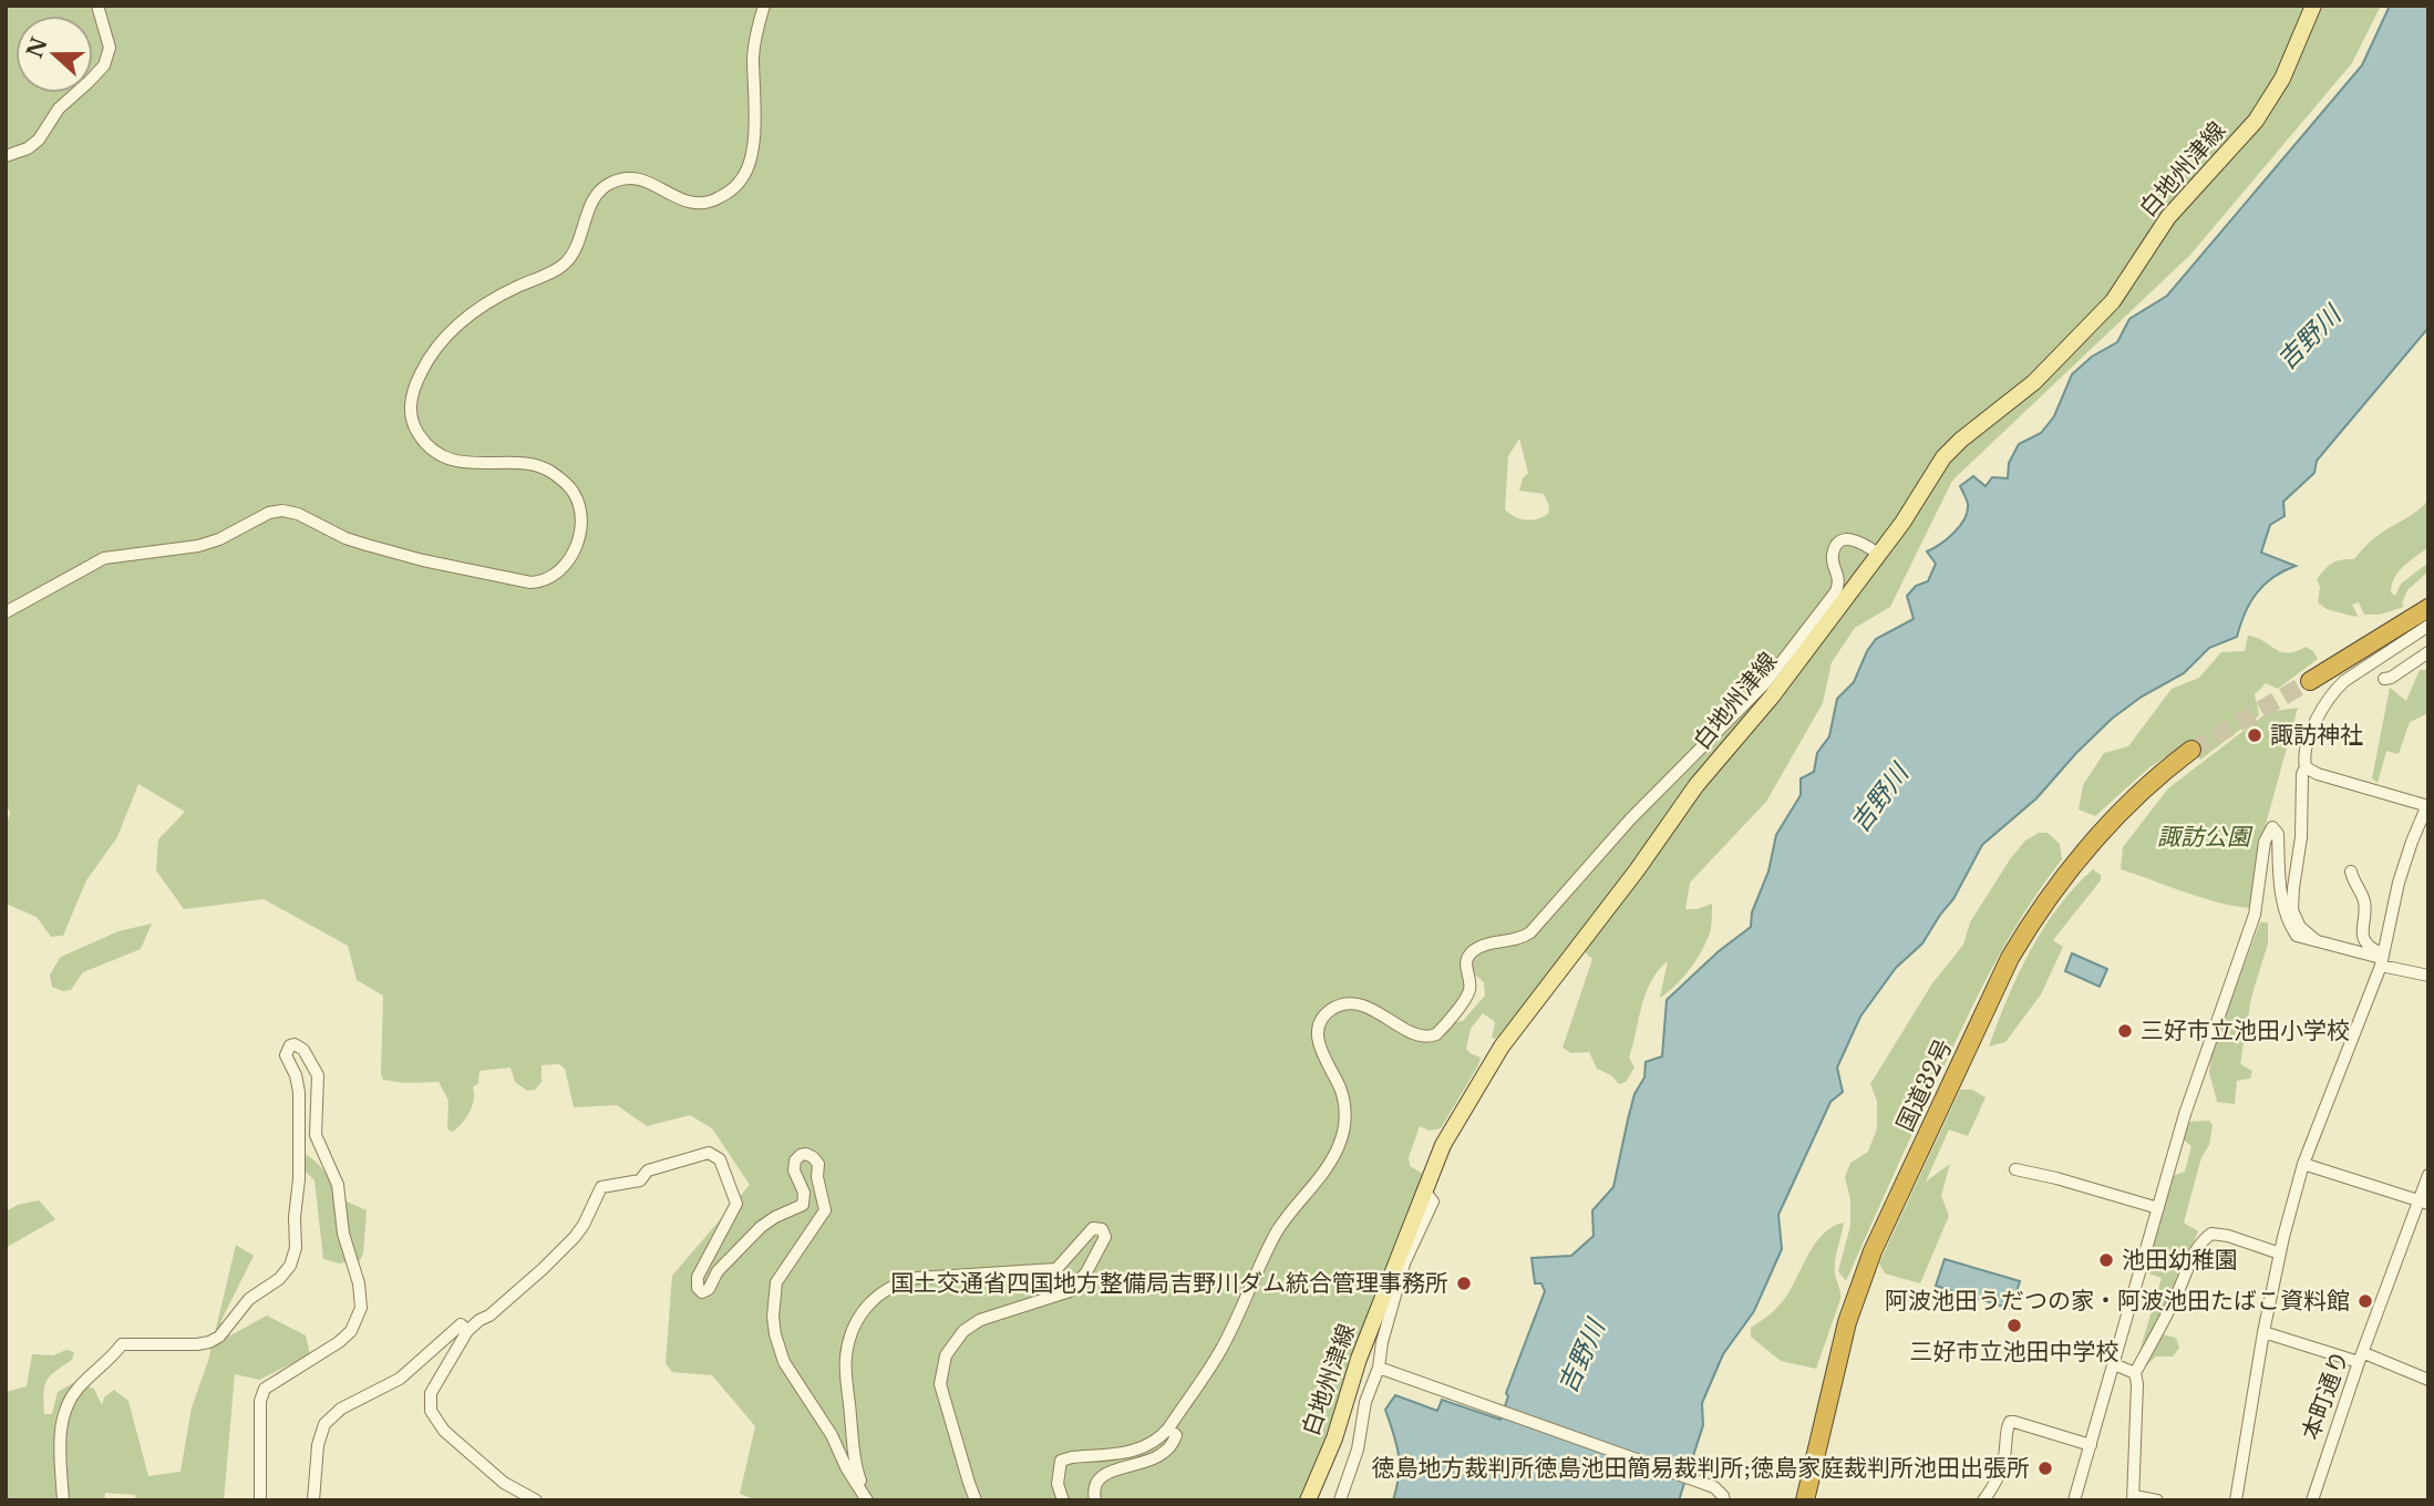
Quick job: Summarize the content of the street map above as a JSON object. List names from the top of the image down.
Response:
{
  "streets": {
    "highway": ["国道32号"],
    "main road": ["白地州津線"],
    "street": ["本町通り"]
  },
  "water": ["吉野川"],
  "parks": ["諏訪公園"],
  "places": [
    "諏訪神社",
    "三好市立池田小学校",
    "池田幼稚園",
    "国土交通省四国地方整備局吉野川ダム統合管理事務所",
    "阿波池田うだつの家・阿波池田たばこ資料館",
    "三好市立池田中学校",
    "徳島地方裁判所徳島池田簡易裁判所;徳島家庭裁判所池田出張所"
  ],
  "north": "left"
}
